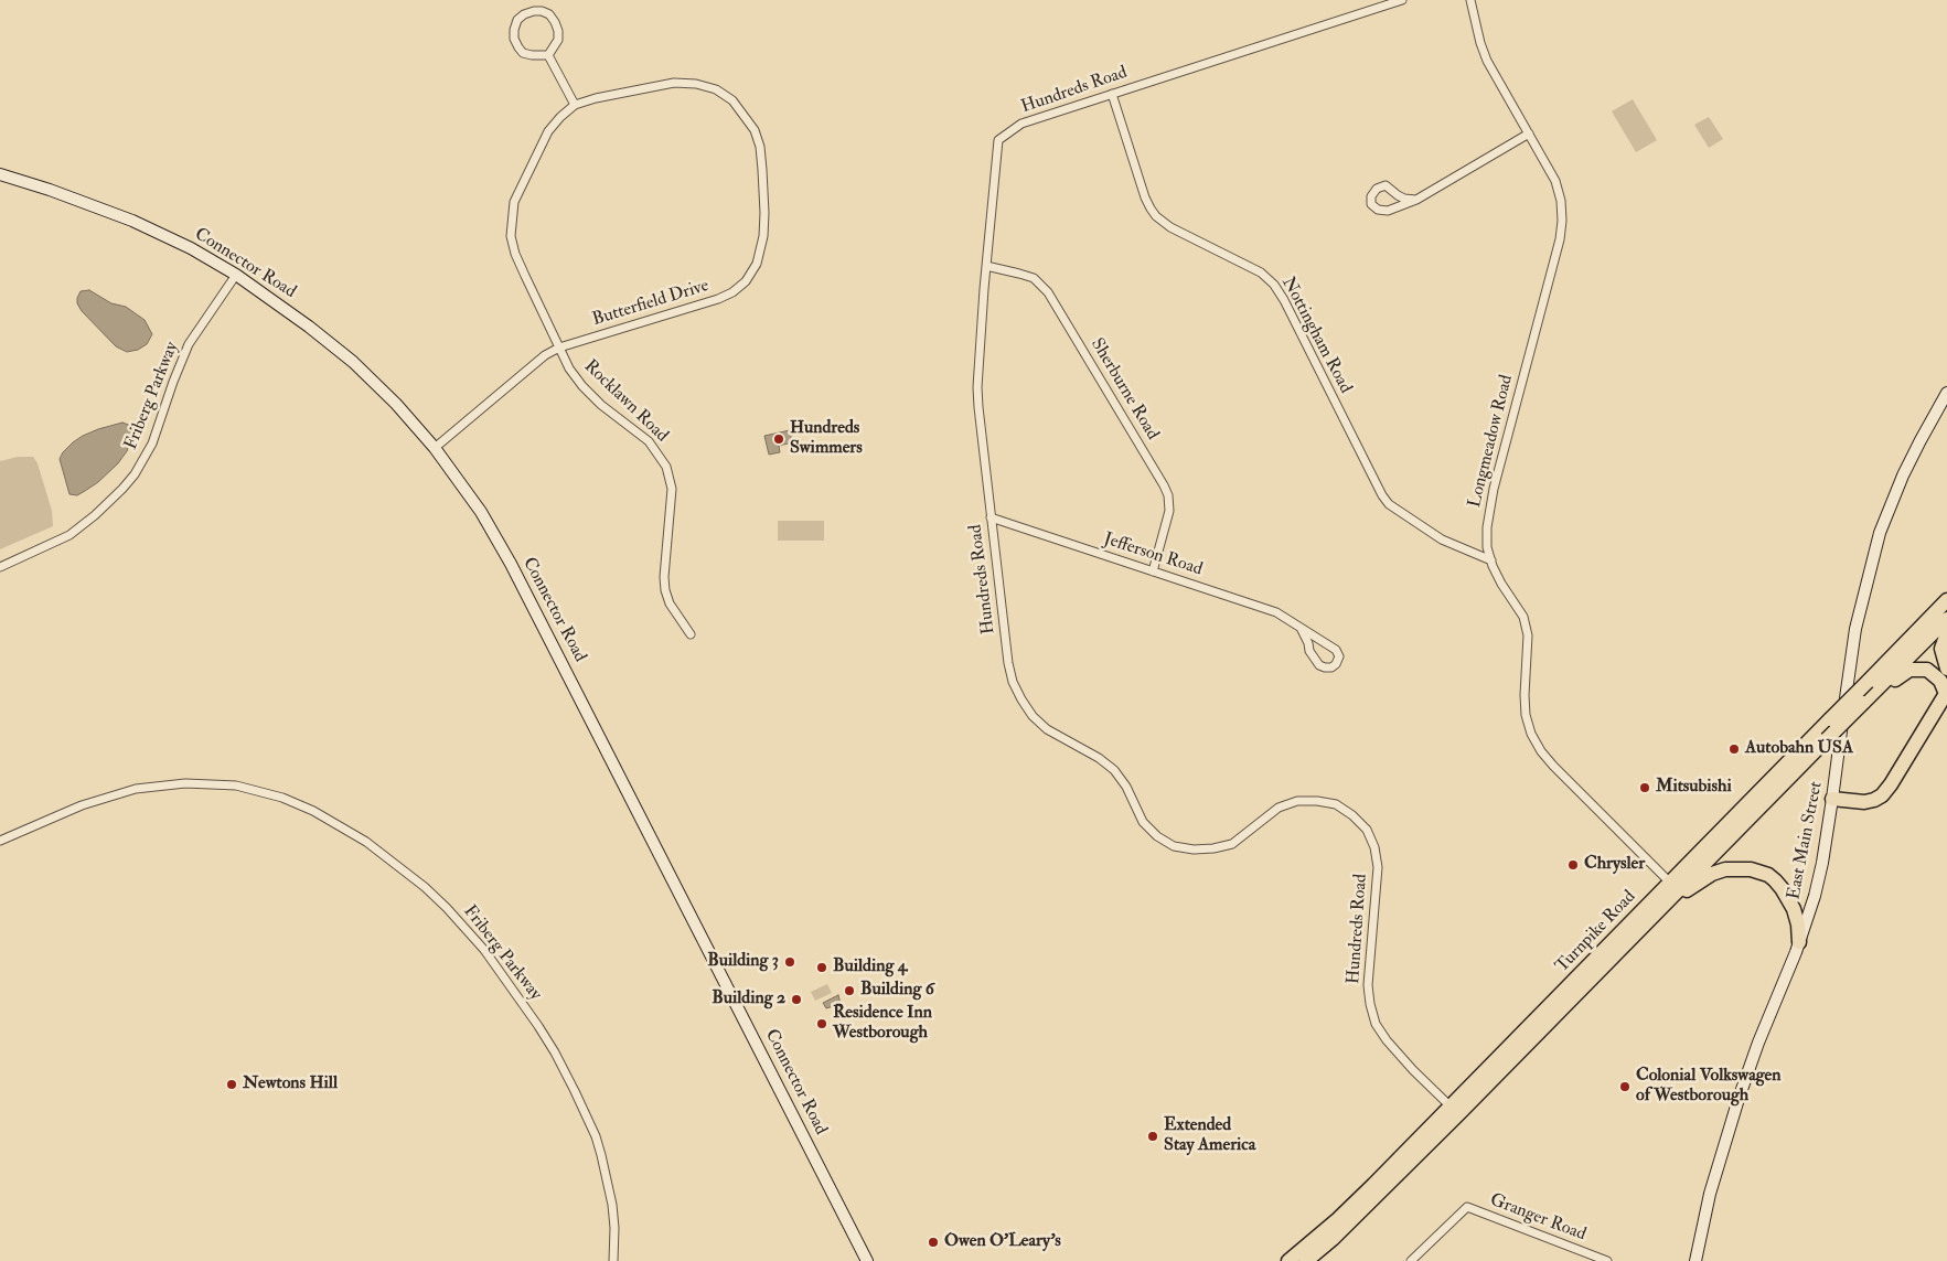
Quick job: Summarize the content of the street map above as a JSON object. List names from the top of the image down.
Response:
{
  "streets": {
    "highway": ["Turnpike Road"],
    "street": [
      "Hundreds Road",
      "Connector Road",
      "Butterfield Drive",
      "Nottingham Road",
      "Sherburne Road",
      "Friberg Parkway",
      "Rocklawn Road",
      "Longmeadow Road",
      "Jefferson Road",
      "East Main Street",
      "Granger Road"
    ]
  },
  "crossings": [
    ["Hundreds Road", "Nottingham Road"],
    ["Hundreds Road", "Sherburne Road"],
    ["Hundreds Road", "Jefferson Road"],
    ["Hundreds Road", "Turnpike Road"],
    ["Connector Road", "Butterfield Drive"],
    ["Connector Road", "Friberg Parkway"],
    ["Butterfield Drive", "Rocklawn Road"],
    ["Nottingham Road", "Longmeadow Road"],
    ["Sherburne Road", "Jefferson Road"],
    ["Longmeadow Road", "Turnpike Road"]
  ],
  "places": [
    "Hundreds Swimmers",
    "Autobahn USA",
    "Mitsubishi",
    "Chrysler",
    "Building 3",
    "Building 4",
    "Building 6",
    "Building 2",
    "Residence Inn Westborough",
    "Newtons Hill",
    "Colonial Volkswagen of Westborough",
    "Extended Stay America",
    "Owen O'Leary's"
  ]
}
